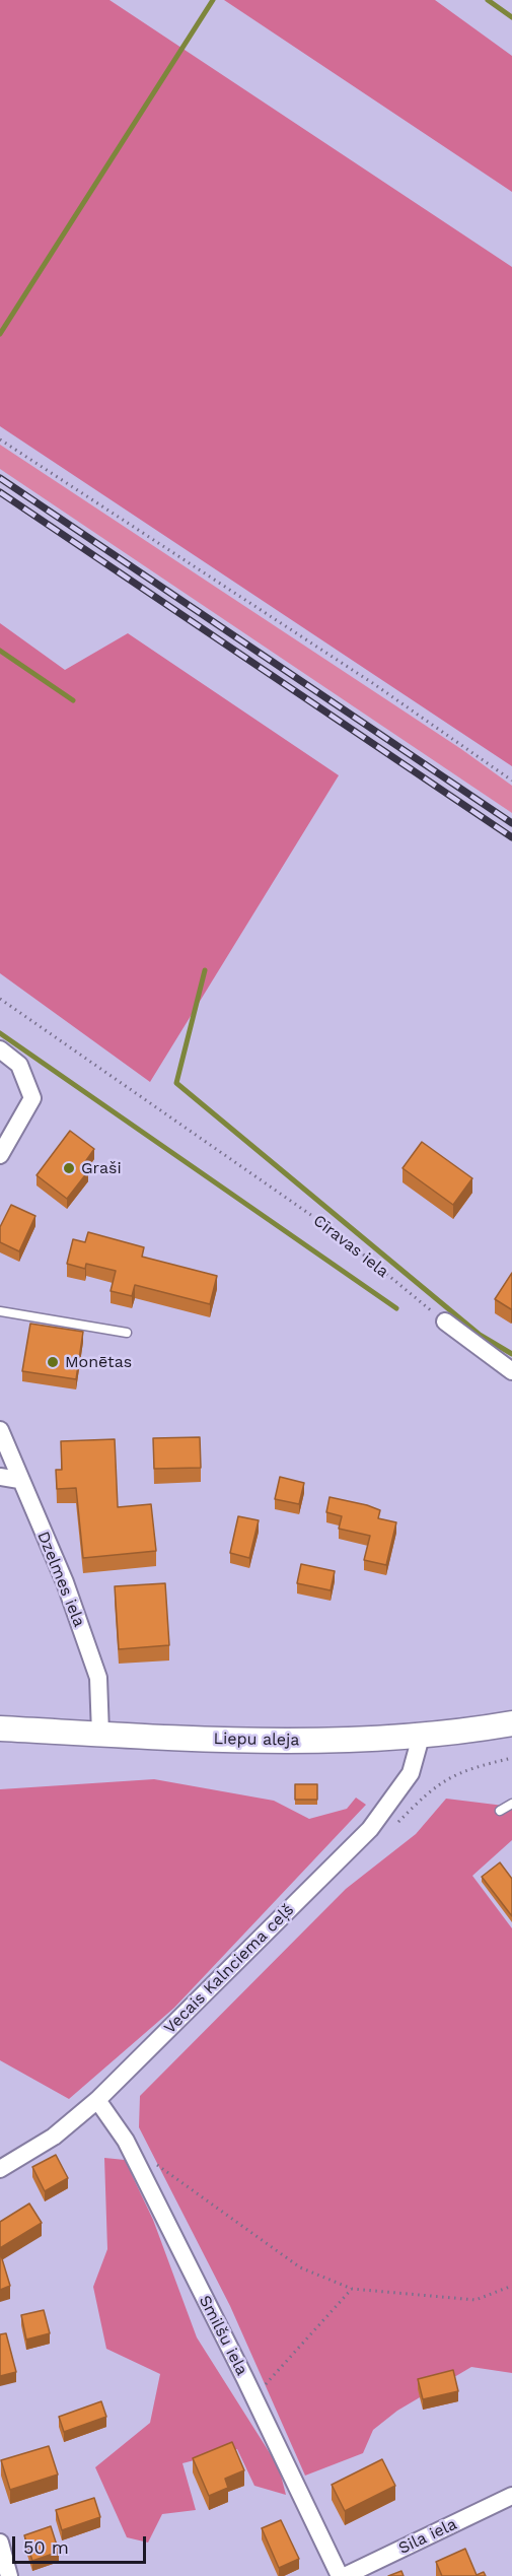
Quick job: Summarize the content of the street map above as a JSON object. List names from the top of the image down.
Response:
{
  "streets": {
    "street": [
      "Dzelmes iela",
      "Liepu aleja",
      "Vecais Kalnciema ceļš",
      "Smilšu iela",
      "Sila iela"
    ],
    "path": ["Cīravas iela"]
  },
  "crossings": [
    ["Dzelmes iela", "Liepu aleja"],
    ["Liepu aleja", "Vecais Kalnciema ceļš"],
    ["Vecais Kalnciema ceļš", "Smilšu iela"]
  ],
  "places": ["Graši", "Monētas"],
  "scale_bar": "50 m"
}
